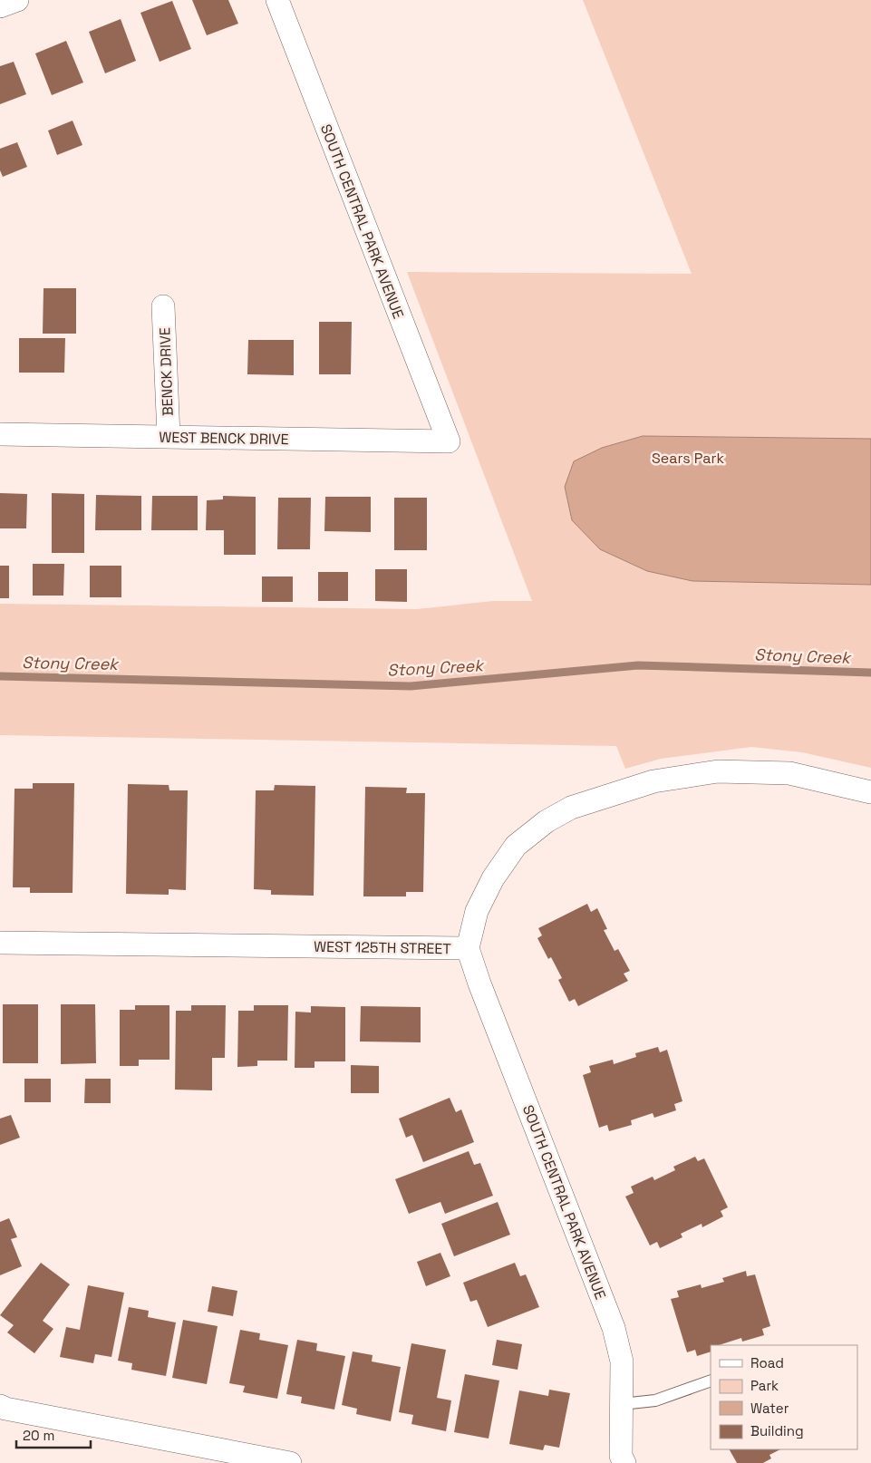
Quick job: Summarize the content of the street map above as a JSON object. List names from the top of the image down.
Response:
{
  "streets": {
    "street": [
      "SOUTH CENTRAL PARK AVENUE",
      "BENCK DRIVE",
      "WEST BENCK DRIVE",
      "WEST 125TH STREET"
    ]
  },
  "crossings": [
    ["SOUTH CENTRAL PARK AVENUE", "WEST BENCK DRIVE"],
    ["SOUTH CENTRAL PARK AVENUE", "WEST 125TH STREET"],
    ["BENCK DRIVE", "WEST BENCK DRIVE"]
  ],
  "water": ["Stony Creek"],
  "parks": ["Sears Park"],
  "legend": [
    "Road",
    "Park",
    "Water",
    "Building"
  ],
  "scale_bar": "20 m"
}
